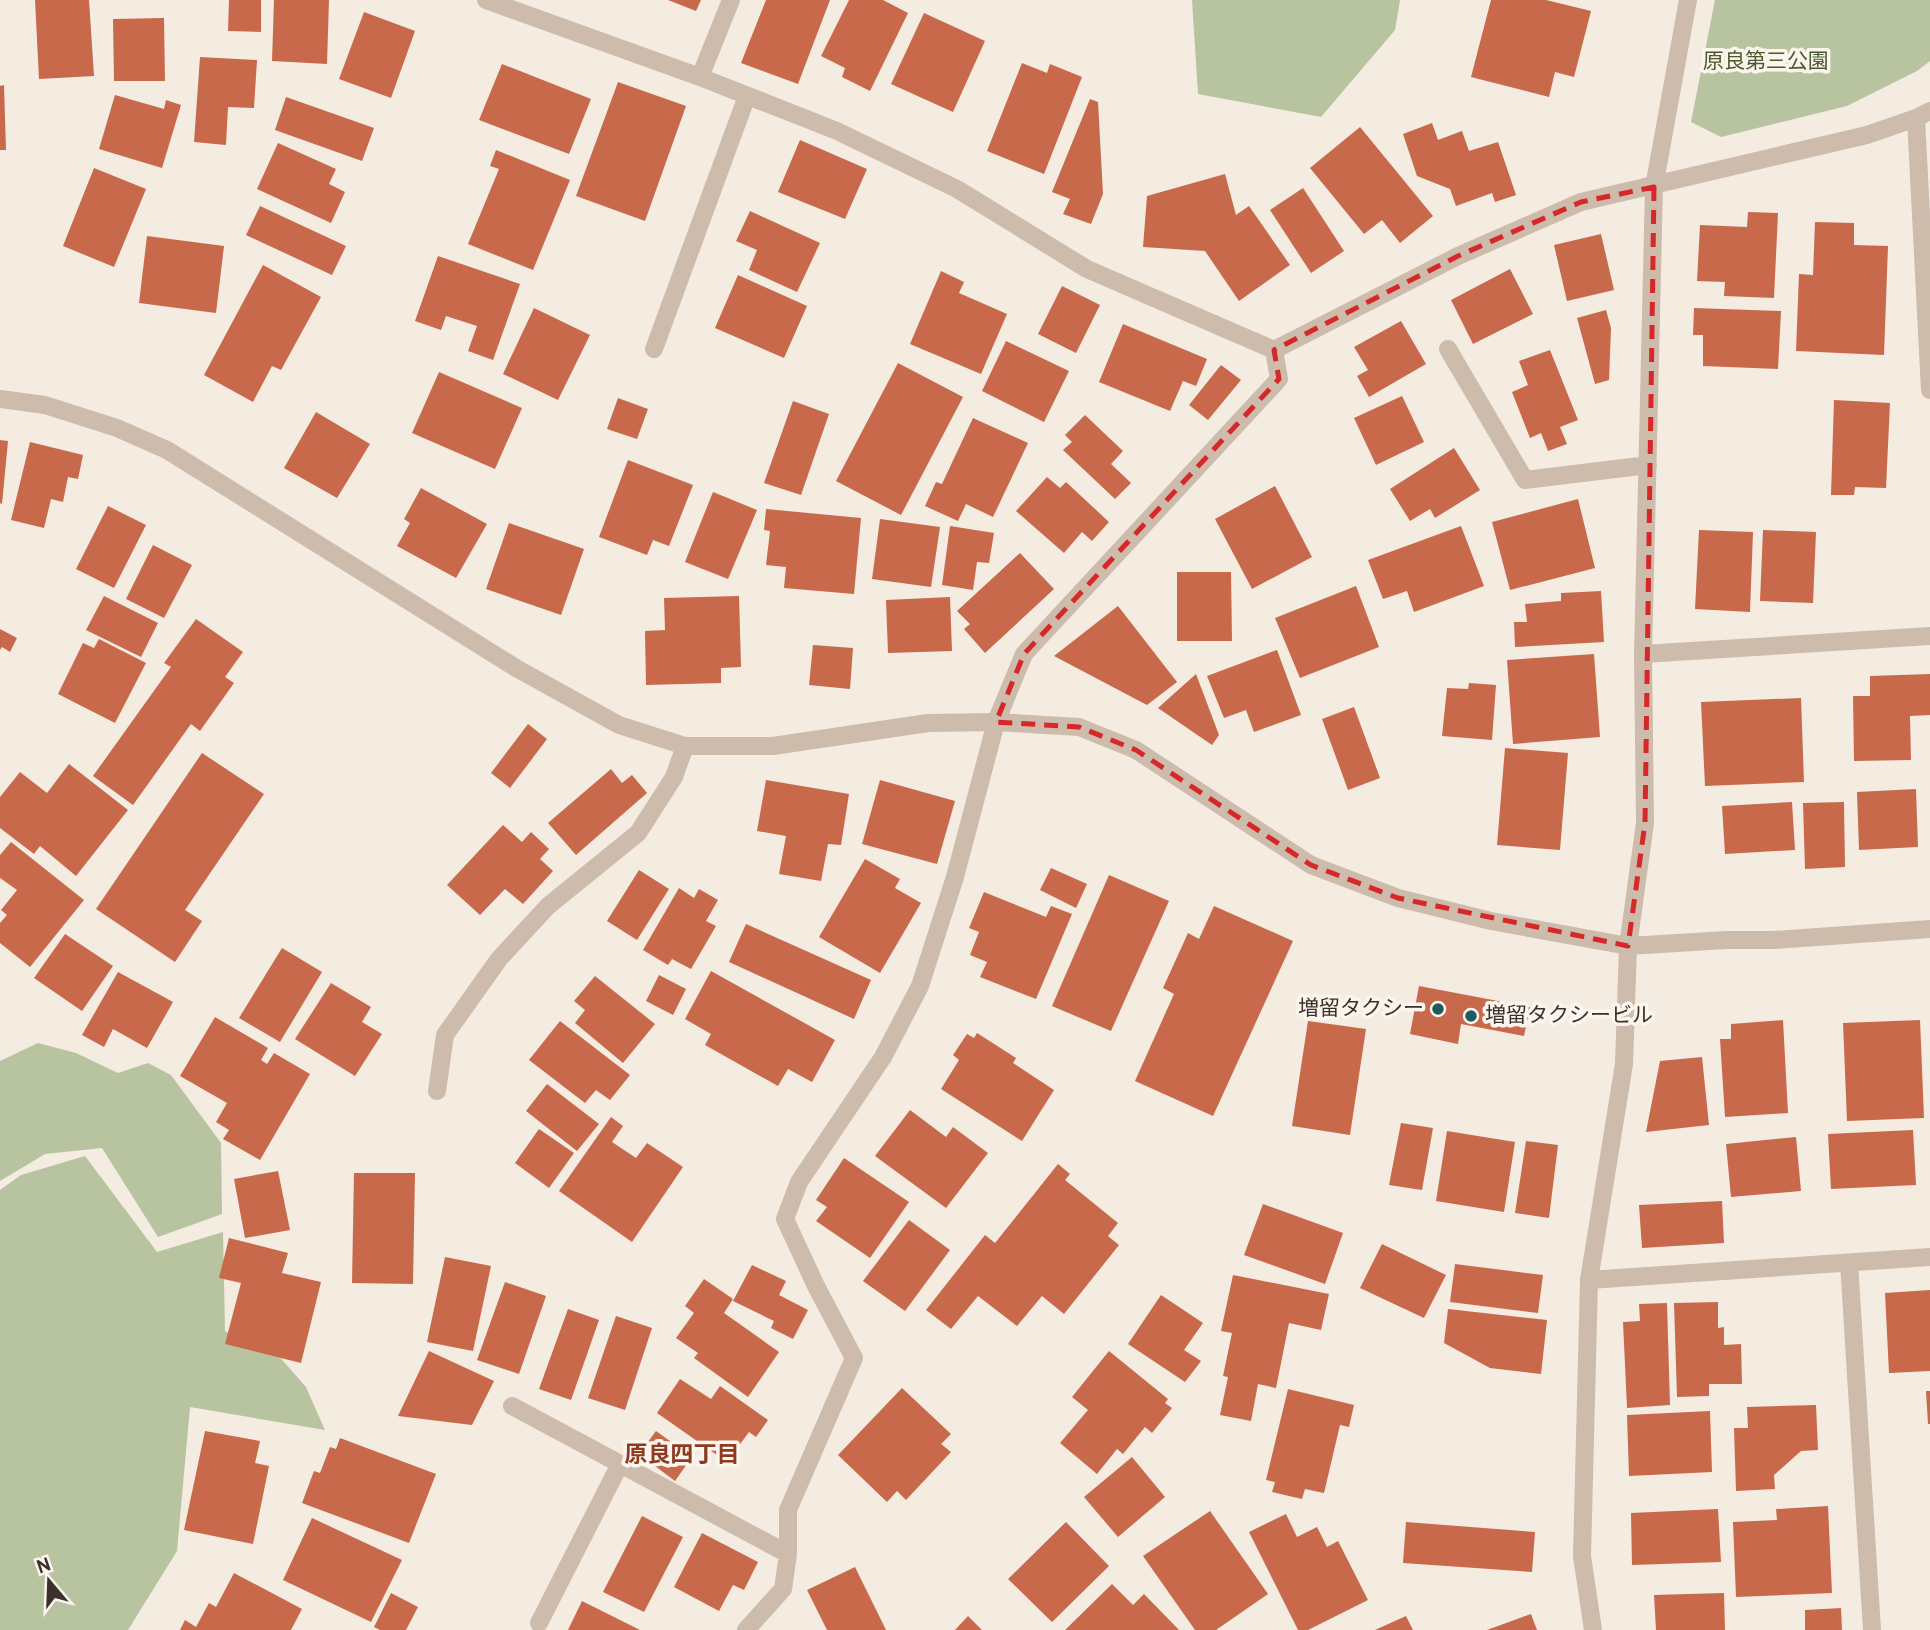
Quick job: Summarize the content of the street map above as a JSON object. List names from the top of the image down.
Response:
{
  "districts": ["原良四丁目"],
  "parks": ["原良第三公園"],
  "places": ["増留タクシー", "増留タクシービル"],
  "north": "top"
}
